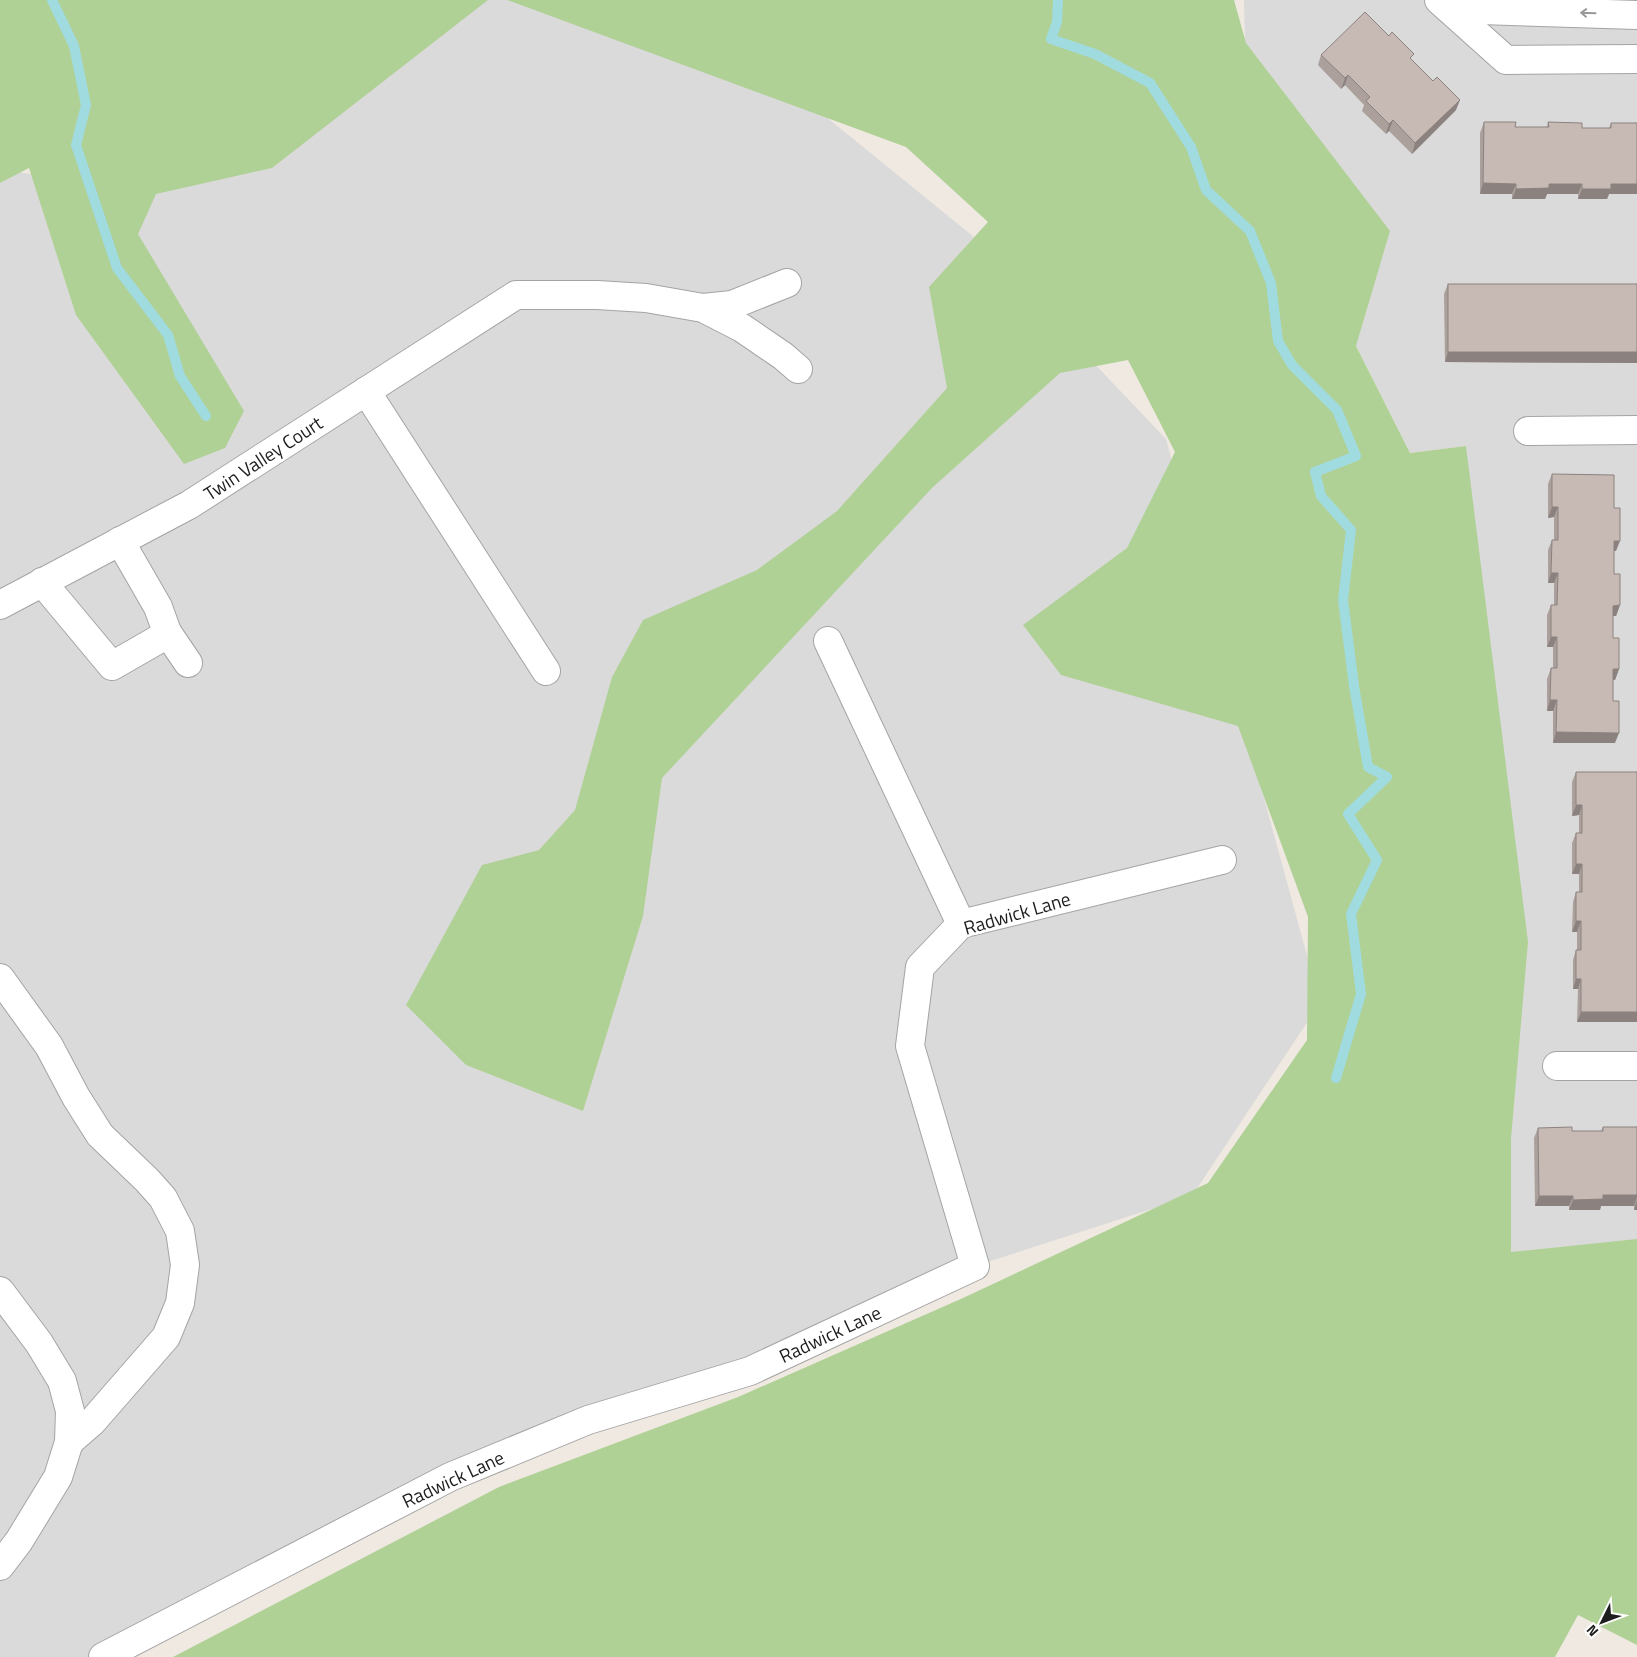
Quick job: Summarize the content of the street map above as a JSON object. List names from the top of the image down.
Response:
{
  "streets": {
    "street": ["Twin Valley Court", "Radwick Lane"]
  },
  "north": "bottom left"
}
